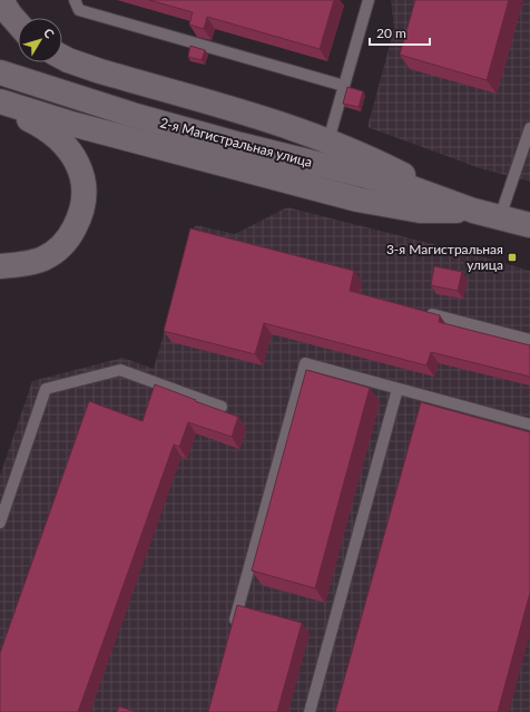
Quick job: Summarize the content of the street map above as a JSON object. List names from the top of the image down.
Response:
{
  "streets": {
    "street": ["2-я Магистральная улица"]
  },
  "places": {
    "transit": ["3-я Магистральная улица"]
  },
  "scale_bar": "20 m",
  "north": "top right"
}
